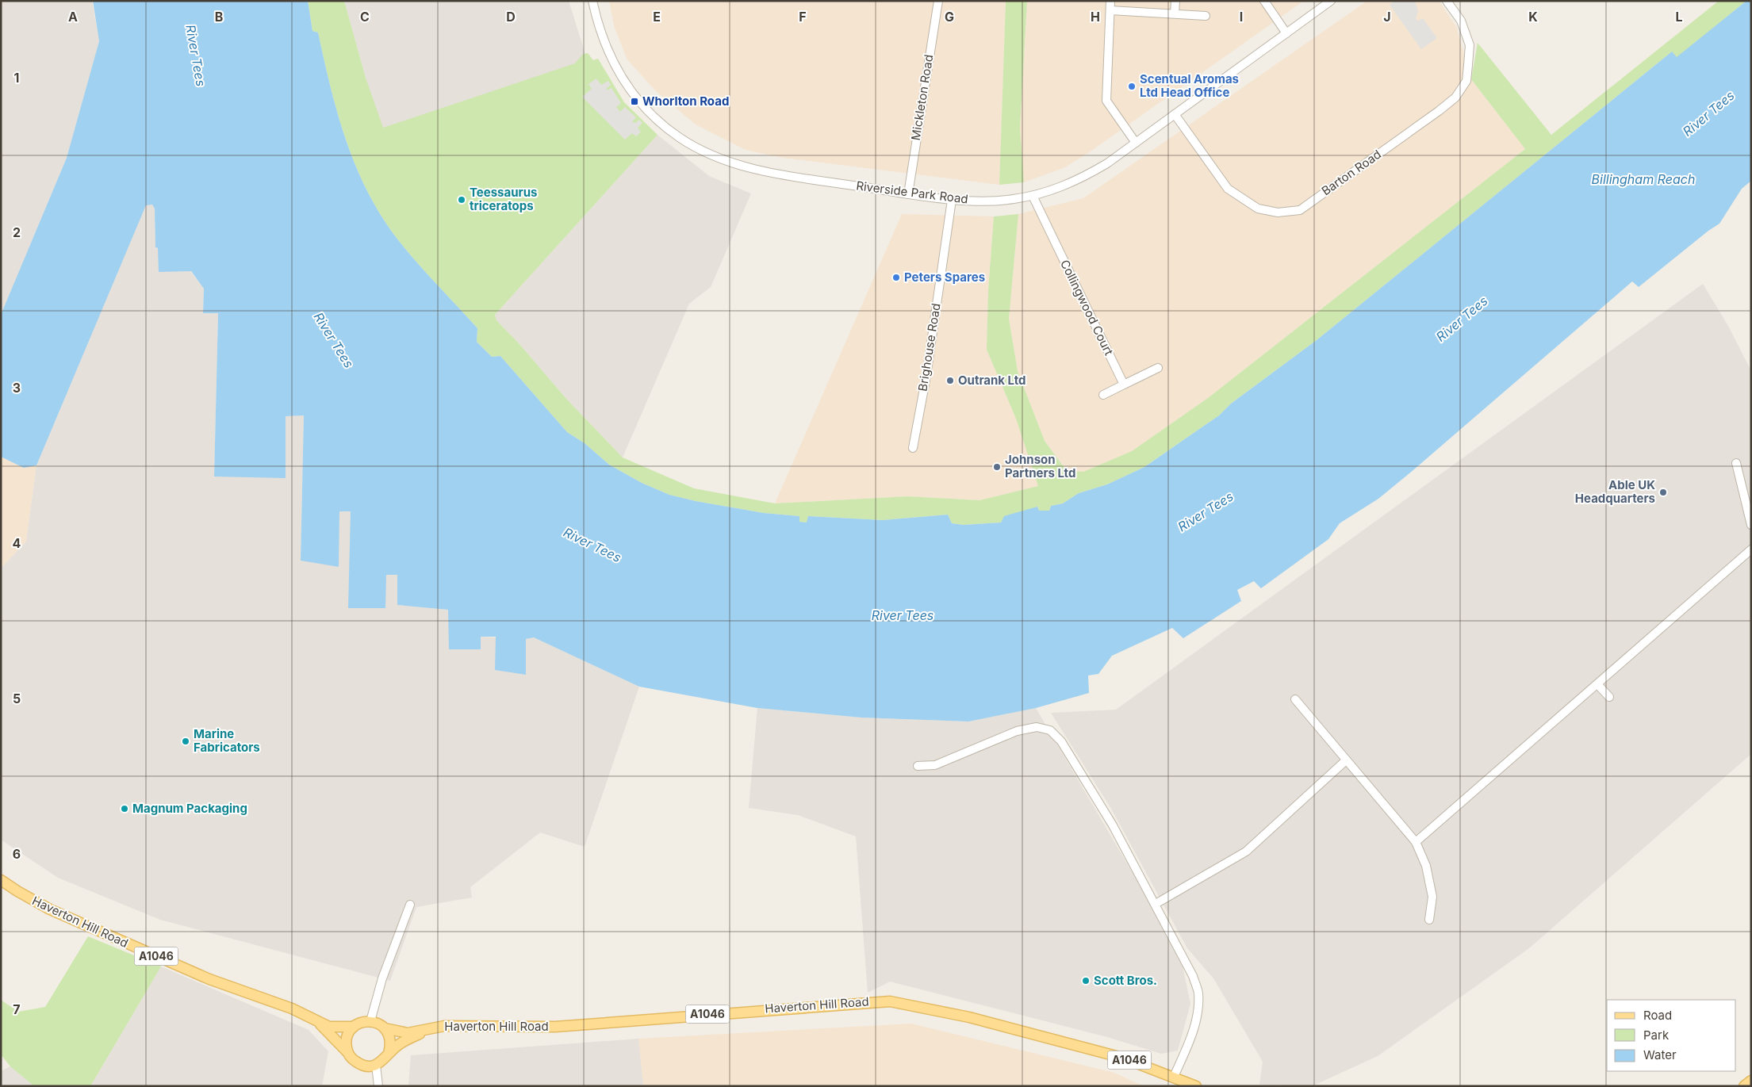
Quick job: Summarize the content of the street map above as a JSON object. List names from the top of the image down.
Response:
{
  "streets": {
    "main road": ["Haverton Hill Road", "A1046"],
    "street": [
      "Mickleton Road",
      "Barton Road",
      "Riverside Park Road",
      "Collingwood Court",
      "Brighouse Road"
    ]
  },
  "crossings": [
    ["Mickleton Road", "Riverside Park Road"],
    ["Barton Road", "Riverside Park Road"],
    ["Riverside Park Road", "Collingwood Court"],
    ["Riverside Park Road", "Brighouse Road"]
  ],
  "water": ["River Tees", "Billingham Reach"],
  "places": {
    "other": [
      "Scentual Aromas Ltd Head Office",
      "Teessaurus triceratops",
      "Peters Spares",
      "Outrank Ltd",
      "Johnson Partners Ltd",
      "Able UK Headquarters",
      "Marine Fabricators",
      "Magnum Packaging",
      "Scott Bros."
    ],
    "transit": ["Whorlton Road"]
  },
  "legend": ["Road", "Park", "Water"],
  "grid": {
    "columns": [
      "A",
      "B",
      "C",
      "D",
      "E",
      "F",
      "G",
      "H",
      "I",
      "J",
      "K",
      "L"
    ],
    "rows": [
      "1",
      "2",
      "3",
      "4",
      "5",
      "6",
      "7"
    ]
  }
}
